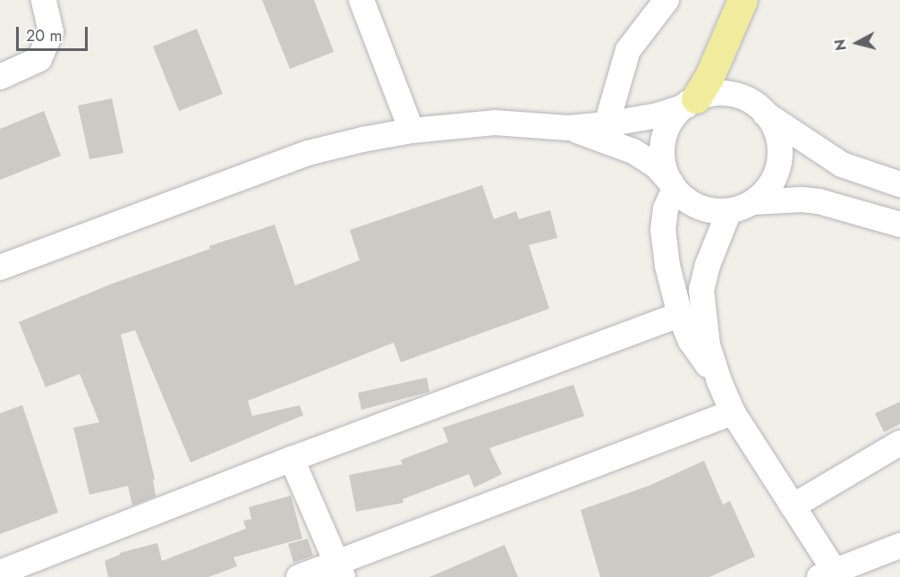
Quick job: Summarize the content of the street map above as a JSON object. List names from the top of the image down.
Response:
{
  "scale_bar": "20 m",
  "north": "left"
}
